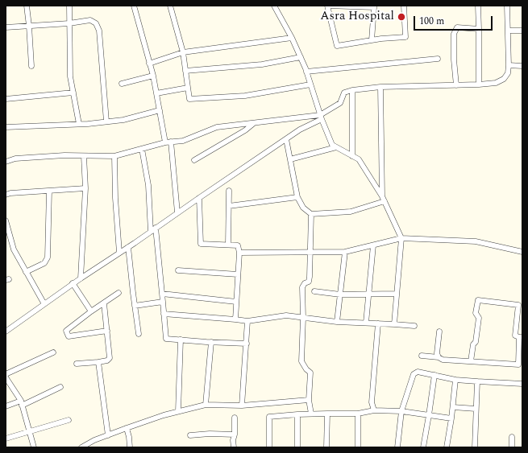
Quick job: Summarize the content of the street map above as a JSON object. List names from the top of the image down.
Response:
{
  "places": ["Asra Hospital"],
  "scale_bar": "100 m"
}
